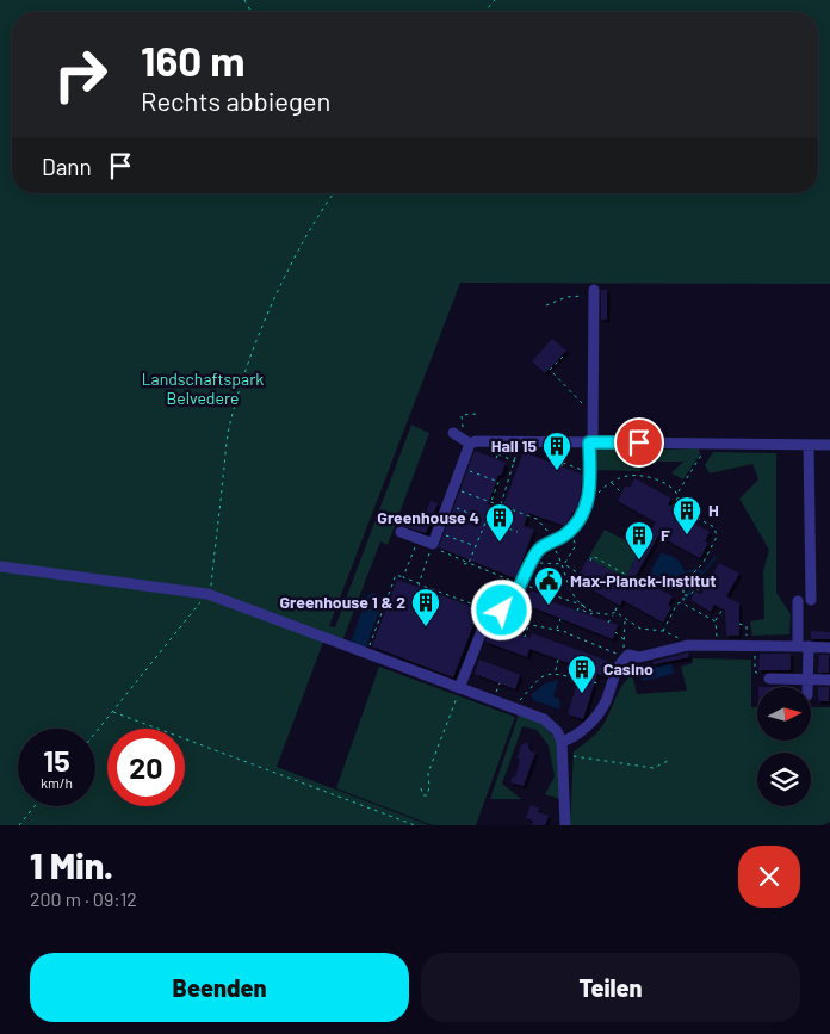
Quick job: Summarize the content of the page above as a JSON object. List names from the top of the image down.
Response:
{
  "parks": ["Landschaftspark Belvedere"],
  "places": {
    "building": [
      "Hall 15",
      "H",
      "Greenhouse 4",
      "F",
      "Greenhouse 1 & 2",
      "Casino"
    ],
    "public building": ["Max-Planck-Institut"]
  },
  "north": "right",
  "page": {
    "turn": ["160 m", "Rechts abbiegen"],
    "then": "Dann",
    "speed": "15 km/h",
    "limit": "20",
    "heading": ["1 Min.", "200 m · 09:12"],
    "buttons": ["Beenden", "Teilen"]
  }
}
